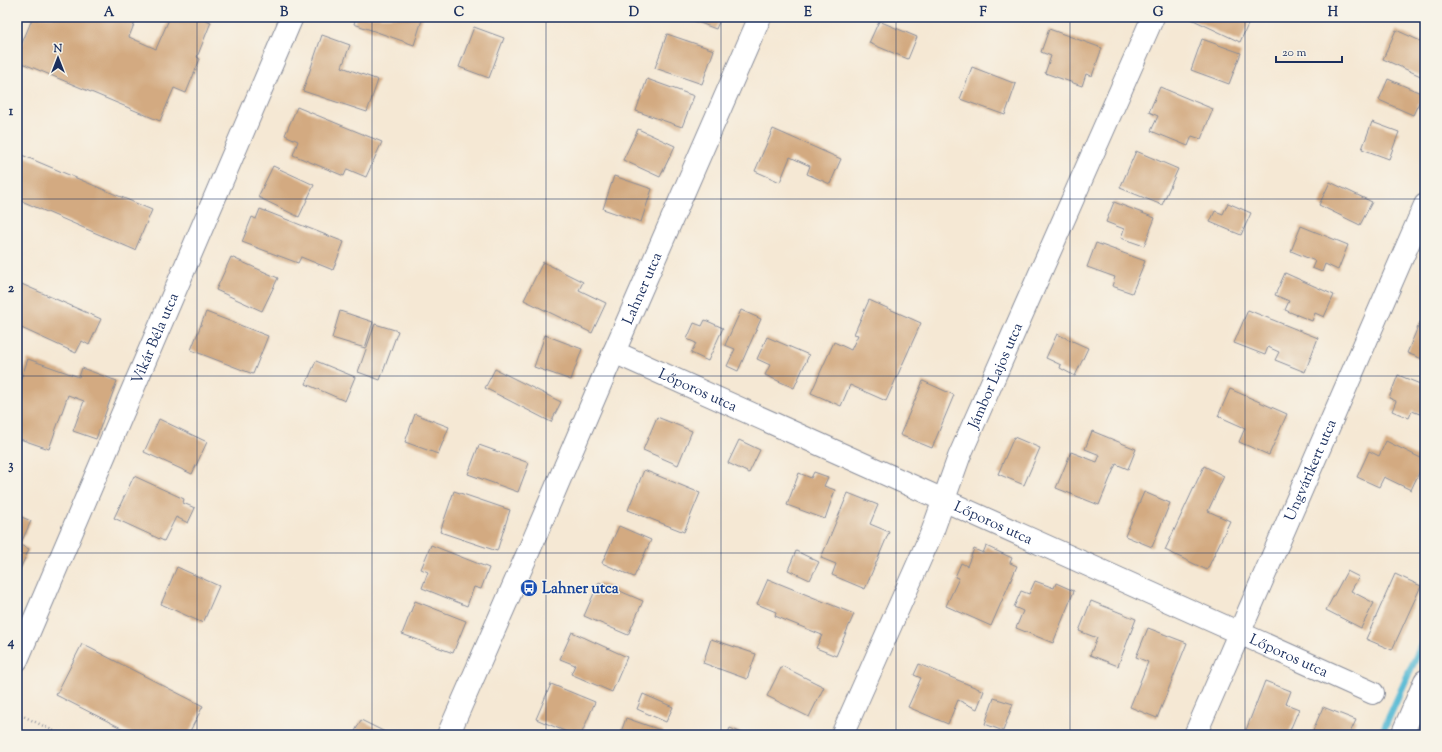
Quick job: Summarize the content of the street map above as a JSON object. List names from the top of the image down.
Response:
{
  "streets": {
    "street": [
      "Lahner utca",
      "Vikár Béla utca",
      "Jámbor Lajos utca",
      "Lőporos utca",
      "Ungvárikert utca"
    ]
  },
  "crossings": [
    ["Lahner utca", "Lőporos utca"],
    ["Jámbor Lajos utca", "Lőporos utca"],
    ["Lőporos utca", "Ungvárikert utca"]
  ],
  "places": {
    "bus stop": ["Lahner utca"]
  },
  "scale_bar": "20 m",
  "north": "top",
  "grid": {
    "columns": [
      "A",
      "B",
      "C",
      "D",
      "E",
      "F",
      "G",
      "H"
    ],
    "rows": [
      "1",
      "2",
      "3",
      "4"
    ]
  }
}
